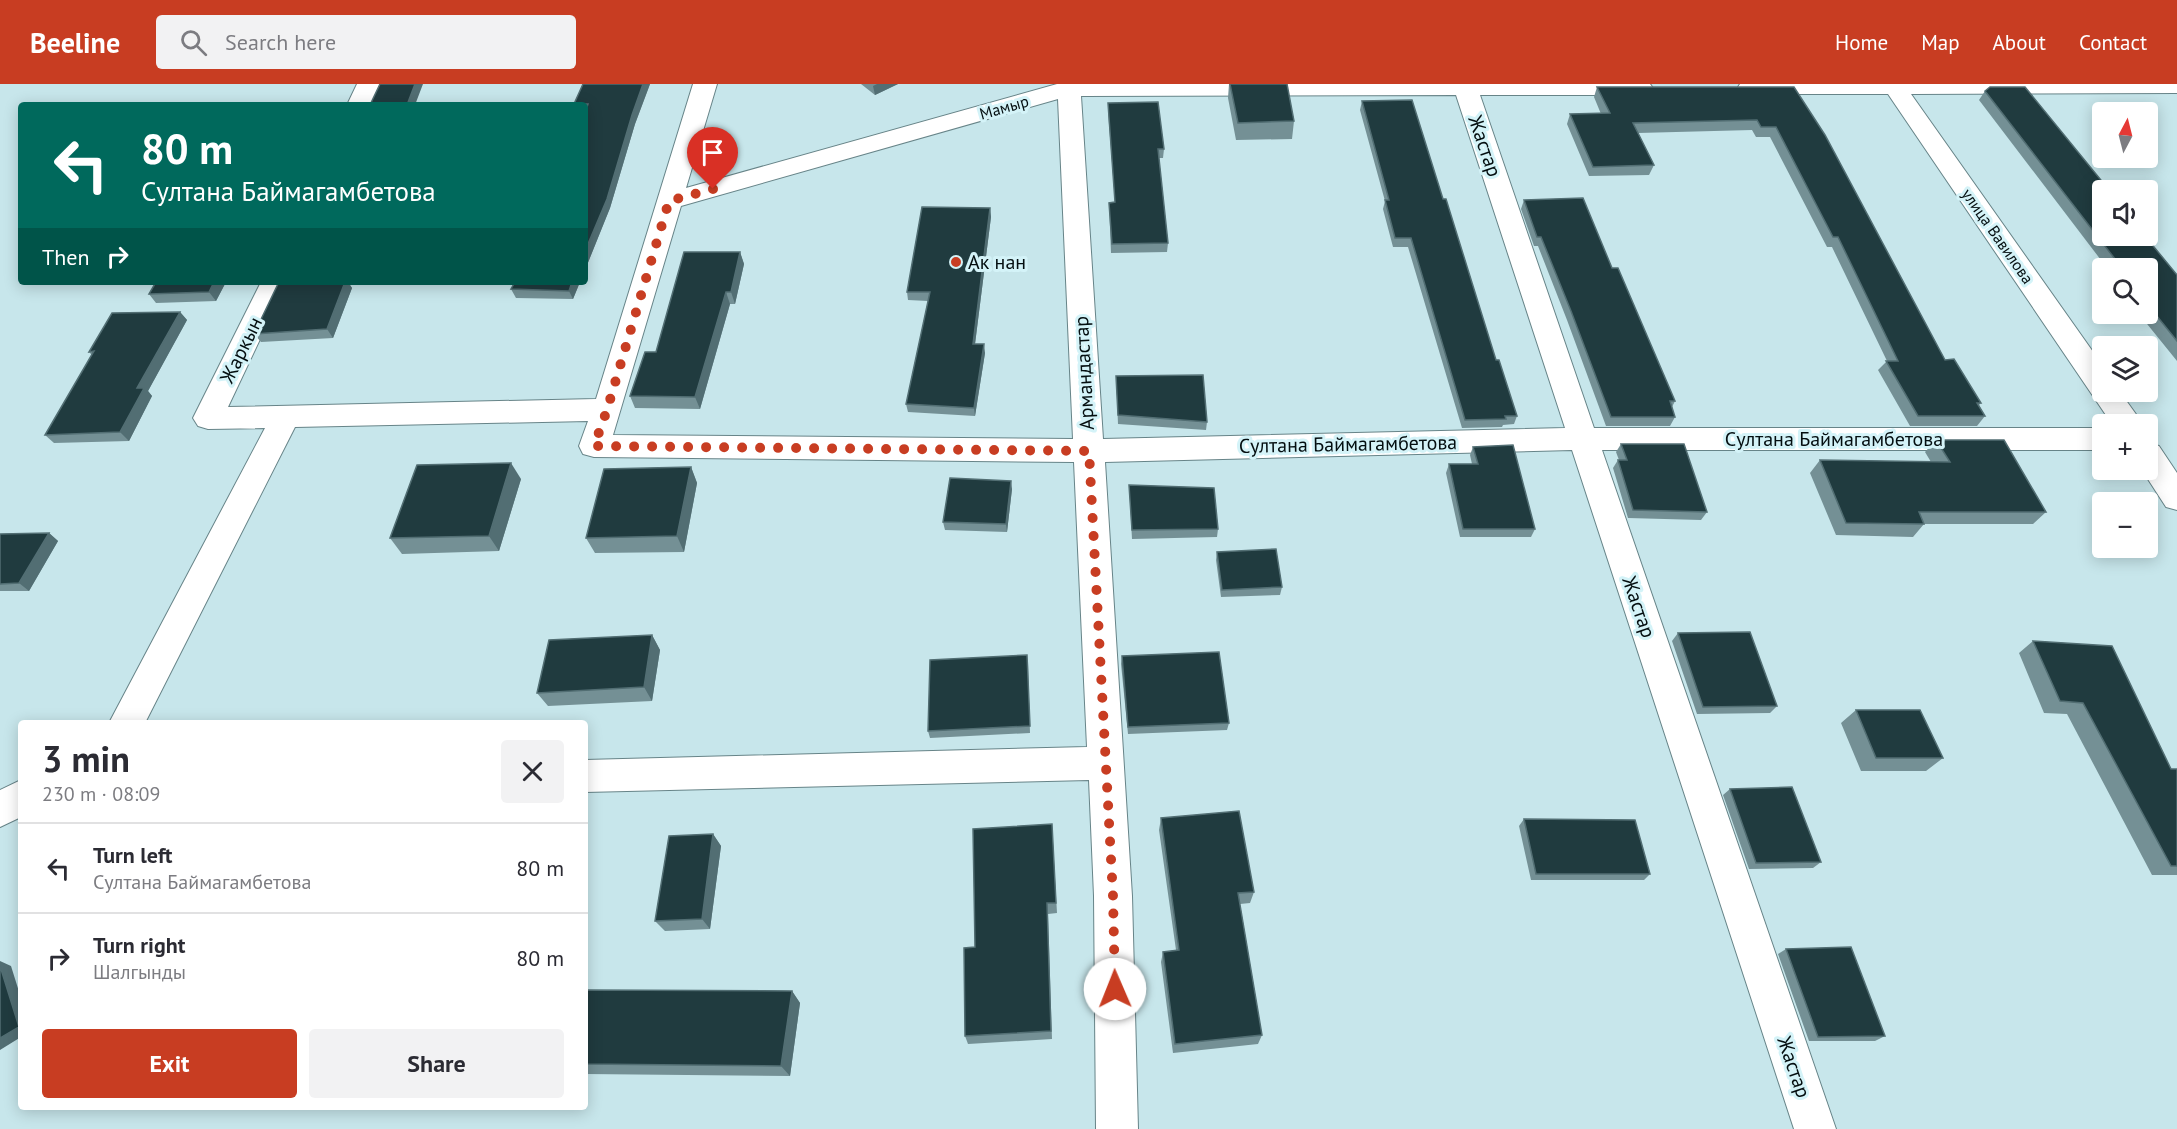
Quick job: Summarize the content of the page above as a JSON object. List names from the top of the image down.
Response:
{
  "streets": {
    "street": [
      "Мамыр",
      "Жастар",
      "улица Вавилова",
      "Жаркын",
      "Армандастар",
      "Султана Баймагамбетова"
    ]
  },
  "crossings": [
    ["Мамыр", "Жастар"],
    ["Мамыр", "Армандастар"],
    ["Жастар", "Султана Баймагамбетова"],
    ["Армандастар", "Султана Баймагамбетова"]
  ],
  "places": ["Ак нан"],
  "north": "top",
  "page": {
    "header": "Beeline",
    "search": "Search here",
    "nav": [
      "Home",
      "Map",
      "About",
      "Contact"
    ],
    "map_buttons": ["+", "−"],
    "turn": ["80 m", "Султана Баймагамбетова"],
    "then": "Then",
    "heading": ["3 min", "230 m · 08:09"],
    "list": [
      {
        "name": "Turn left",
        "note": "Султана Баймагамбетова",
        "value": "80 m"
      },
      {
        "name": "Turn right",
        "note": "Шалгынды",
        "value": "80 m"
      }
    ],
    "buttons": ["Exit", "Share"]
  }
}
